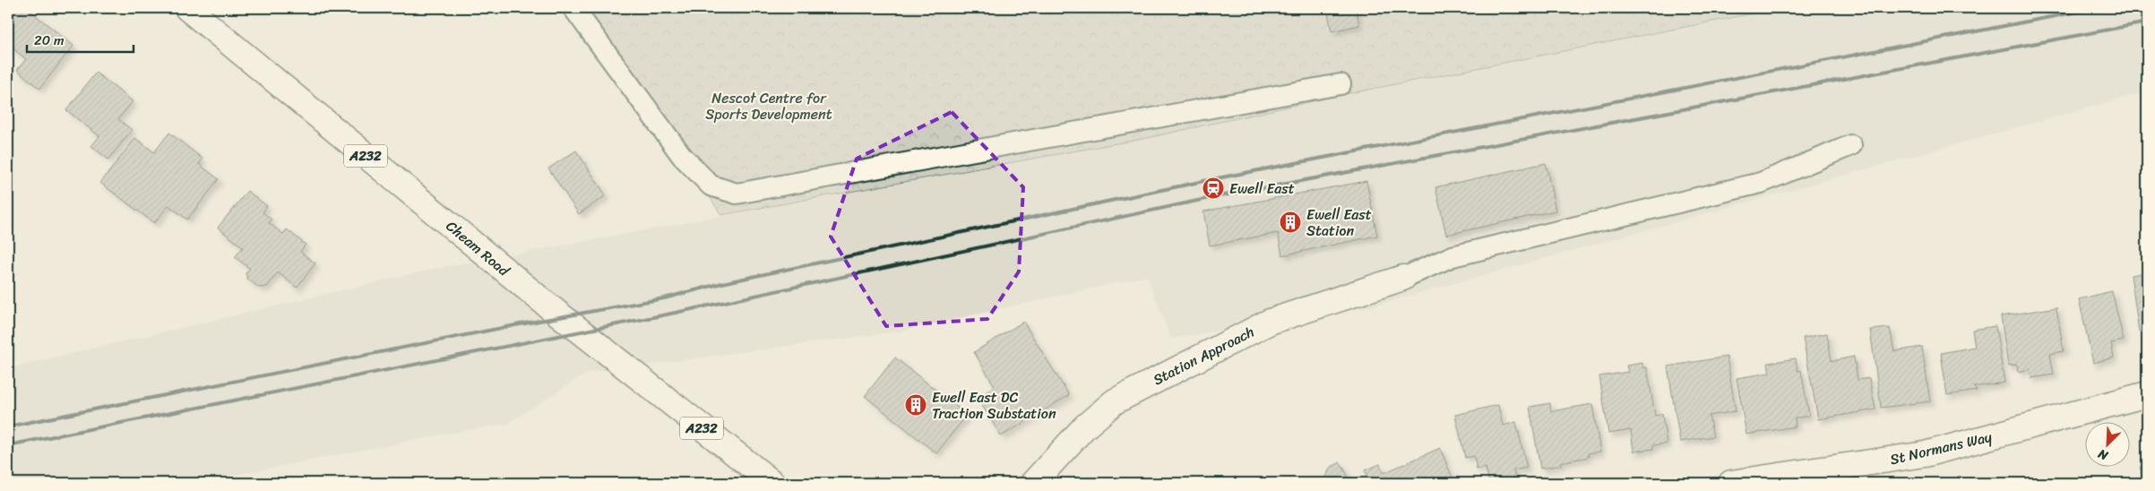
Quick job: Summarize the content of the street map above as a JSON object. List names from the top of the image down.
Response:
{
  "streets": {
    "main road": [
      "A232",
      "Cheam Road",
      "Station Approach",
      "St Normans Way"
    ]
  },
  "parks": ["Nescot Centre for Sports Development"],
  "places": {
    "station": ["Ewell East"],
    "building": ["Ewell East Station", "Ewell East DC Traction Substation"]
  },
  "scale_bar": "20 m",
  "north": "bottom left"
}
